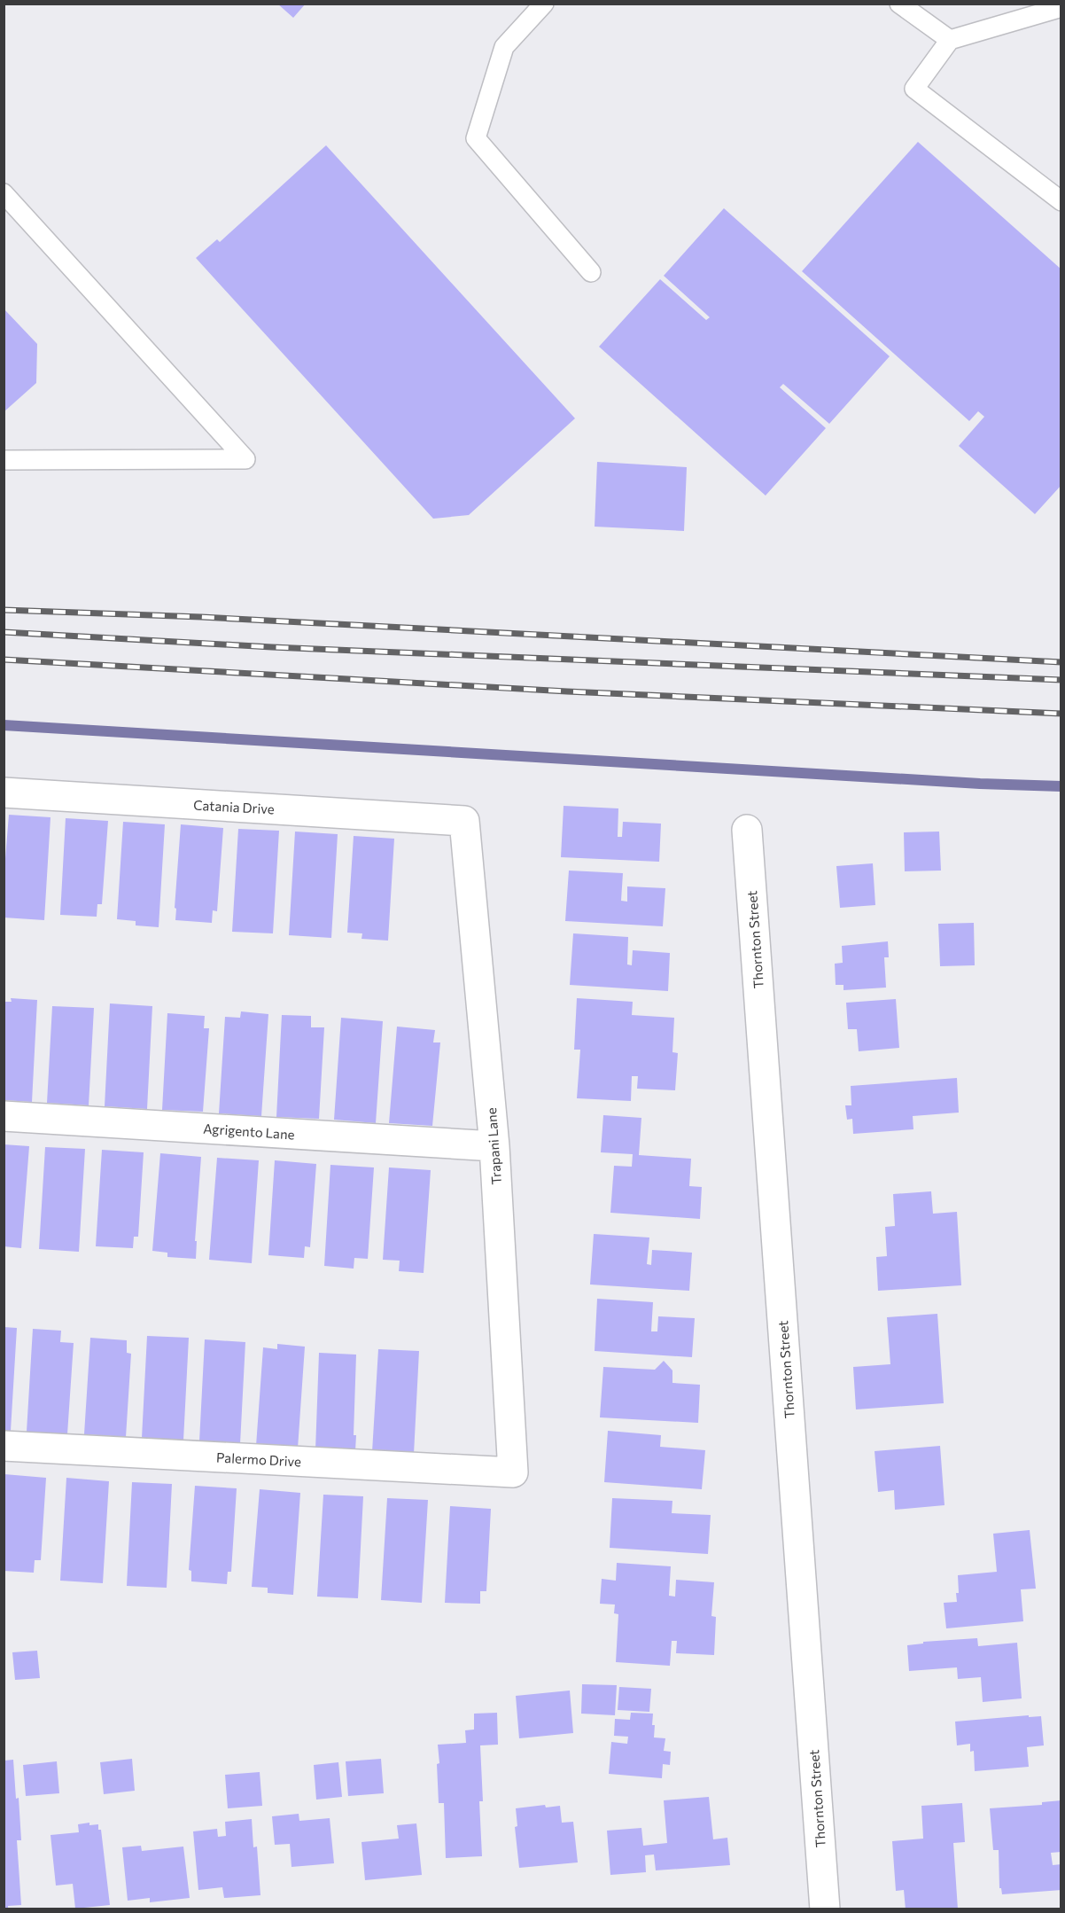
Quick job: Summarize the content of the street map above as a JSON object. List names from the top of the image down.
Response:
{
  "streets": {
    "street": [
      "Catania Drive",
      "Thornton Street",
      "Agrigento Lane",
      "Trapani Lane",
      "Palermo Drive"
    ]
  },
  "crossings": [
    ["Catania Drive", "Trapani Lane"],
    ["Agrigento Lane", "Trapani Lane"],
    ["Trapani Lane", "Palermo Drive"]
  ]
}
